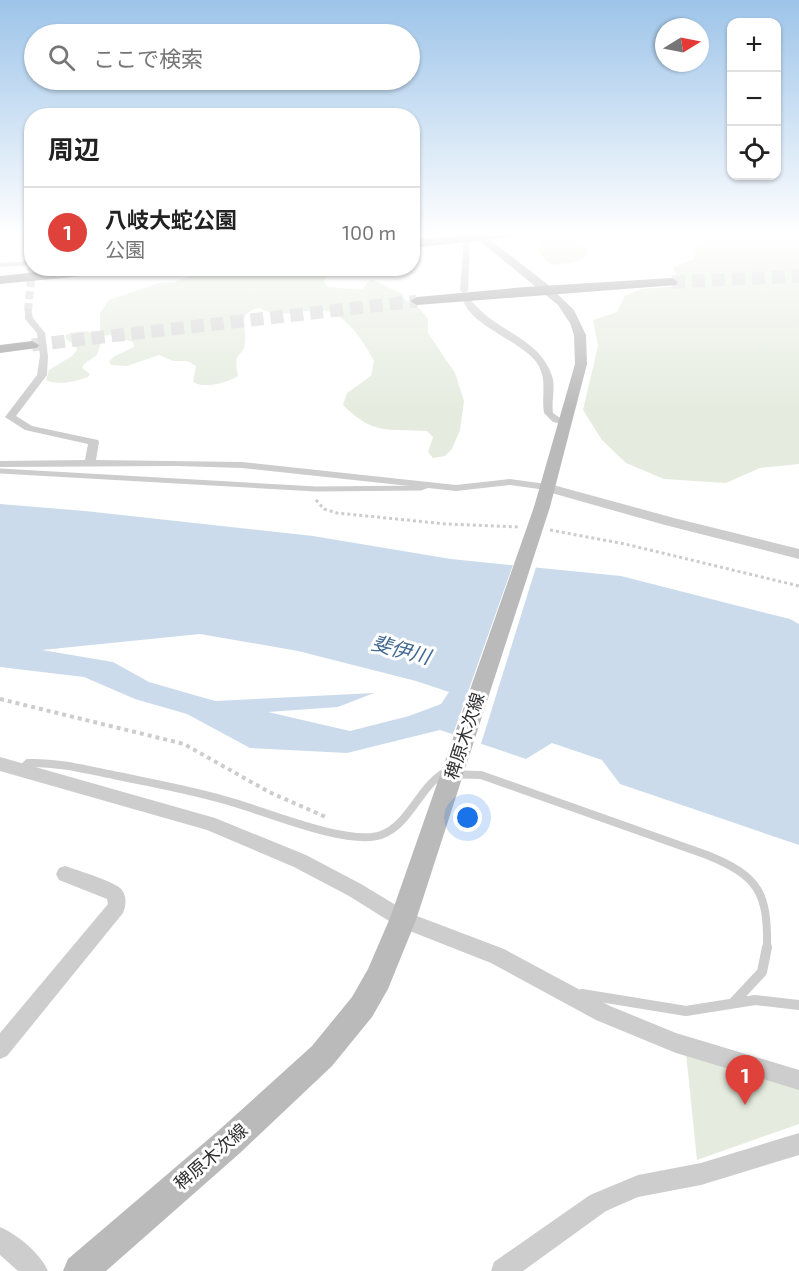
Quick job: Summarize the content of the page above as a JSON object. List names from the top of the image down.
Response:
{
  "streets": {
    "main road": ["稗原木次線"]
  },
  "water": ["斐伊川"],
  "north": "right",
  "page": {
    "map_buttons": ["+", "−"],
    "search": "ここで検索",
    "heading": "周辺",
    "list": [
      {
        "mark": "1",
        "name": "八岐大蛇公園",
        "note": "公園",
        "value": "100 m"
      }
    ],
    "pins": "1"
  }
}
